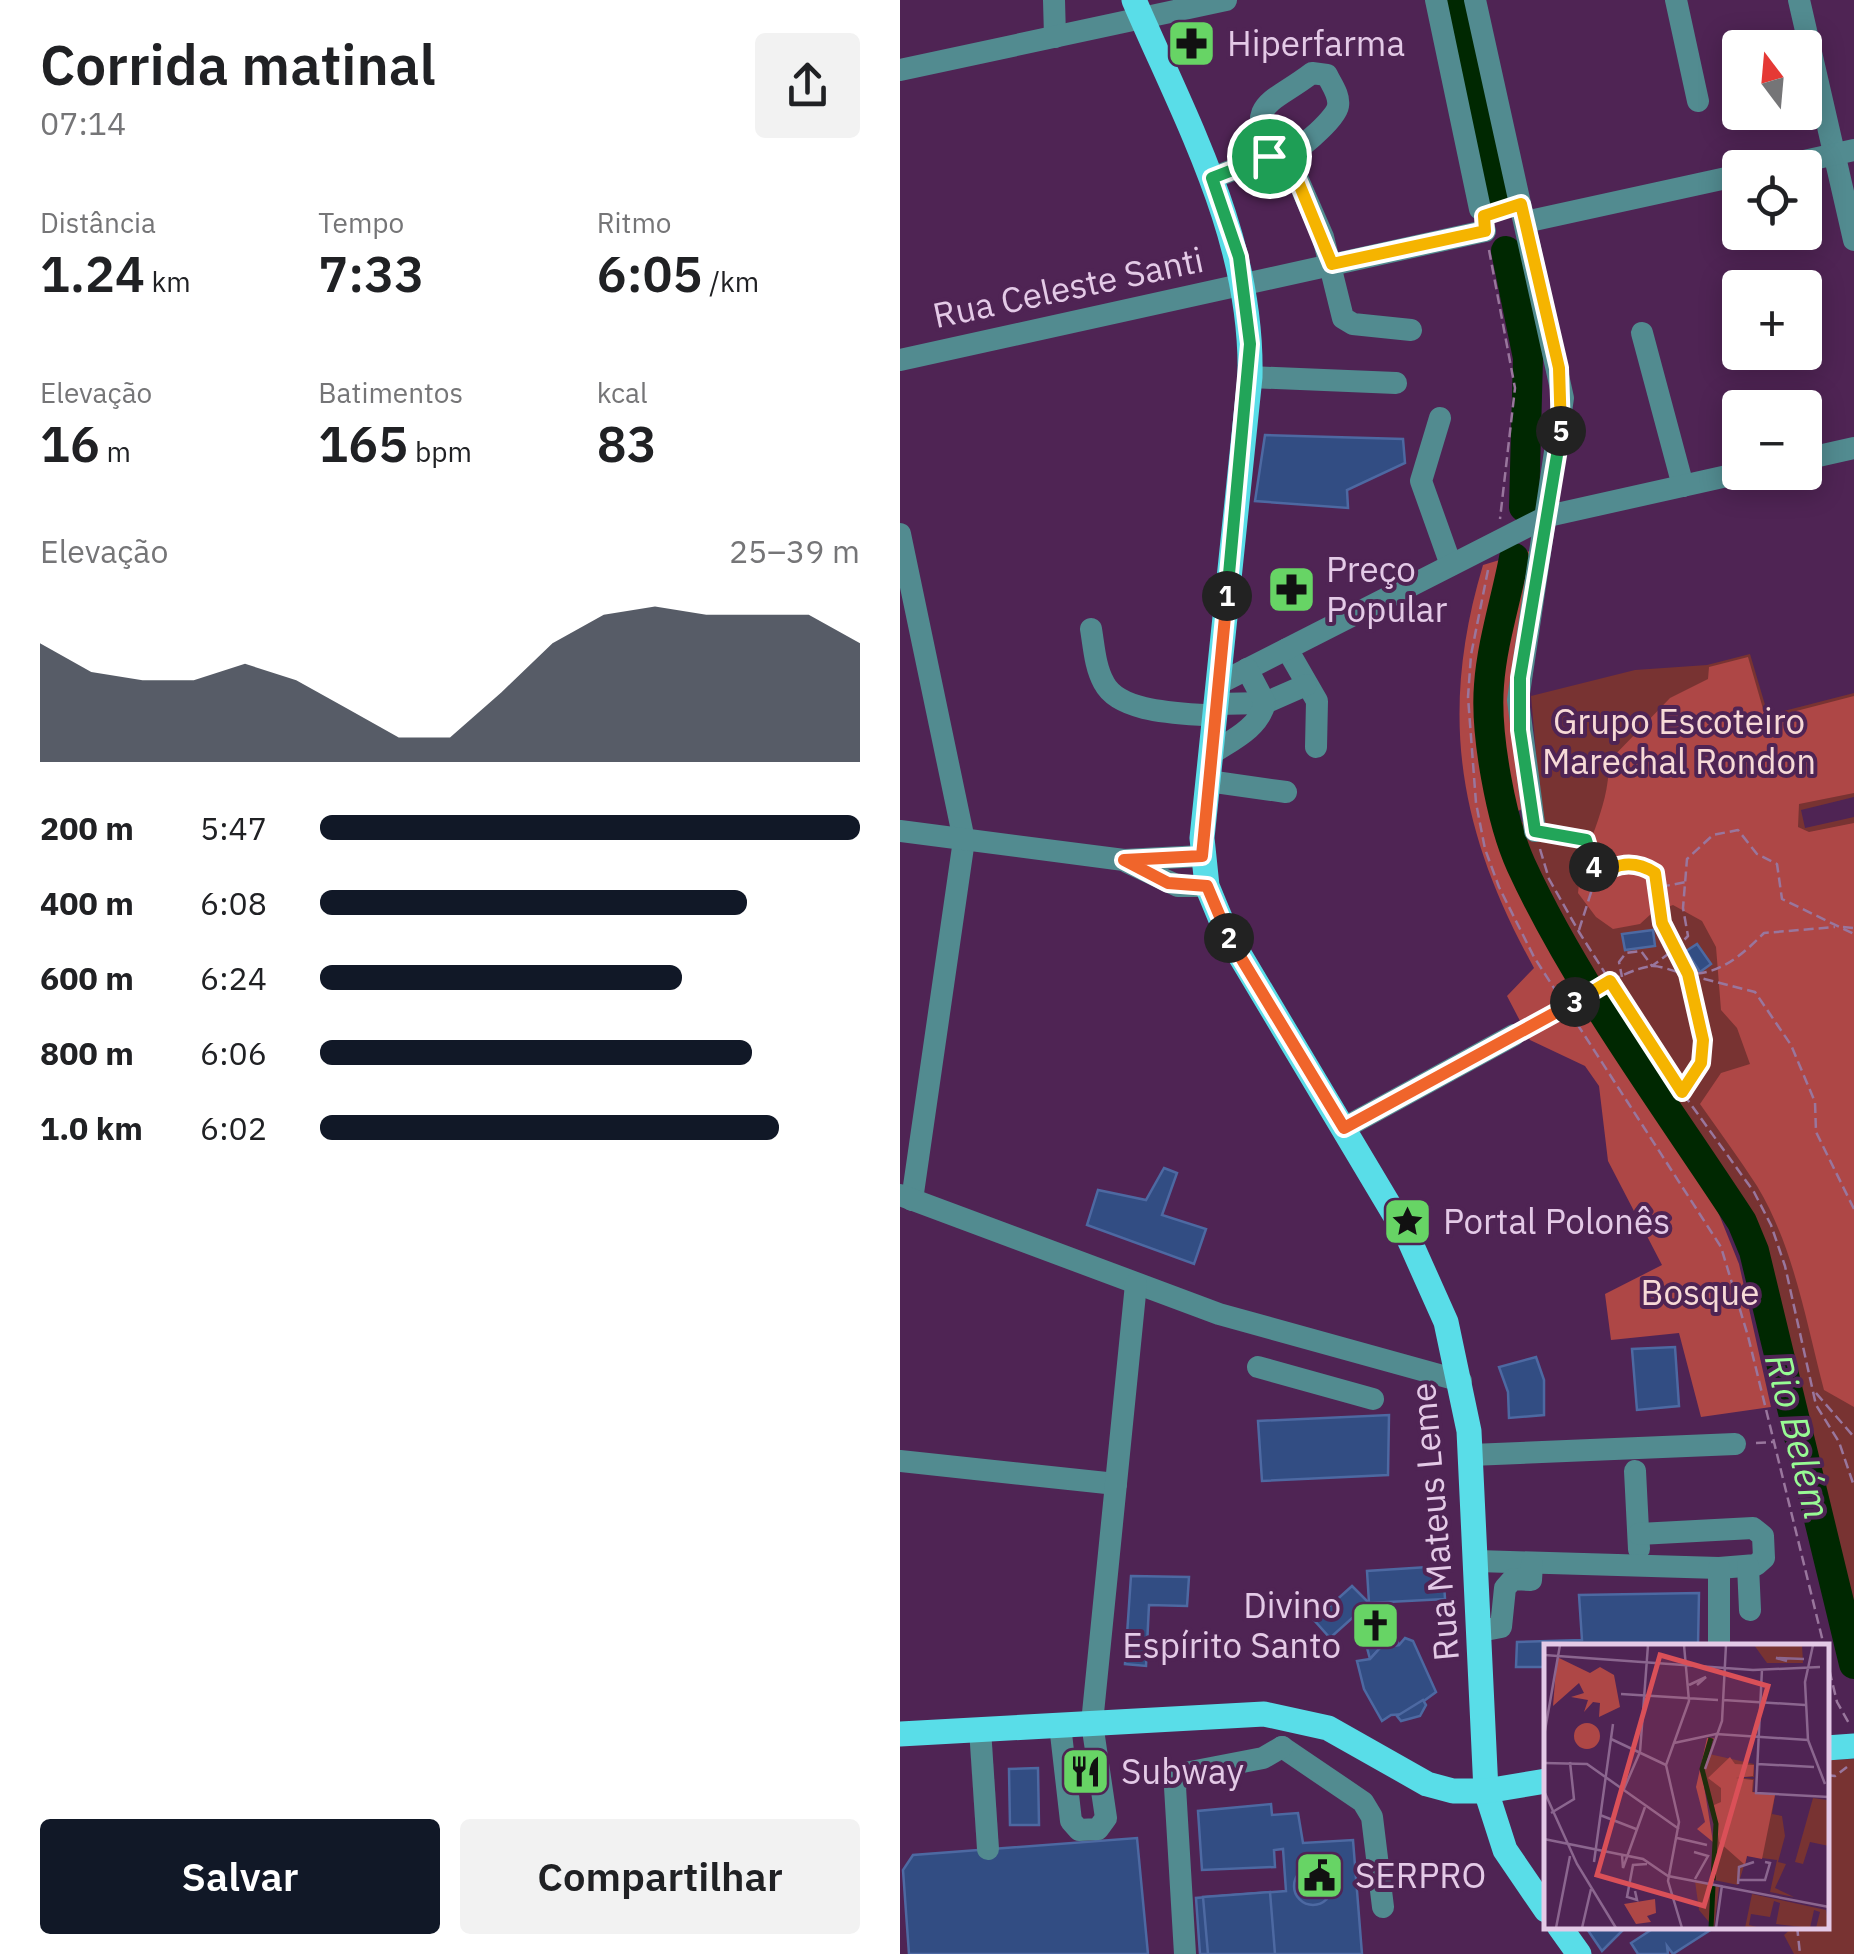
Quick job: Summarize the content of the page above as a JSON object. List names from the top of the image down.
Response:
{
  "streets": {
    "main road": ["Rua Mateus Leme"],
    "street": ["Rua Celeste Santi"]
  },
  "crossings": [
    ["Rua Celeste Santi", "Rua Mateus Leme"]
  ],
  "water": ["Rio Belém"],
  "parks": ["Grupo Escoteiro Marechal Rondon", "Bosque"],
  "places": {
    "pharmacy": ["Hiperfarma", "Preço Popular"],
    "place": ["Portal Polonês"],
    "church": ["Divino Espírito Santo"],
    "restaurant": ["Subway"],
    "public building": ["SERPRO"]
  },
  "north": "top",
  "page": {
    "heading": ["Corrida matinal", "07:14"],
    "map_buttons": ["+", "−"],
    "stats": [
      ["Distância", "1.24 km"],
      ["Tempo", "7:33"],
      ["Ritmo", "6:05 /km"],
      ["Elevação", "16 m"],
      ["Batimentos", "165 bpm"],
      ["kcal", "83"]
    ],
    "pins": [
      "5",
      "1",
      "4",
      "2",
      "3"
    ],
    "chart": ["Elevação", "25–39 m"],
    "list": [
      {
        "name": "200 m",
        "note": "5:47"
      },
      {
        "name": "400 m",
        "note": "6:08"
      },
      {
        "name": "600 m",
        "note": "6:24"
      },
      {
        "name": "800 m",
        "note": "6:06"
      },
      {
        "name": "1.0 km",
        "note": "6:02"
      }
    ],
    "buttons": ["Salvar", "Compartilhar"]
  }
}
